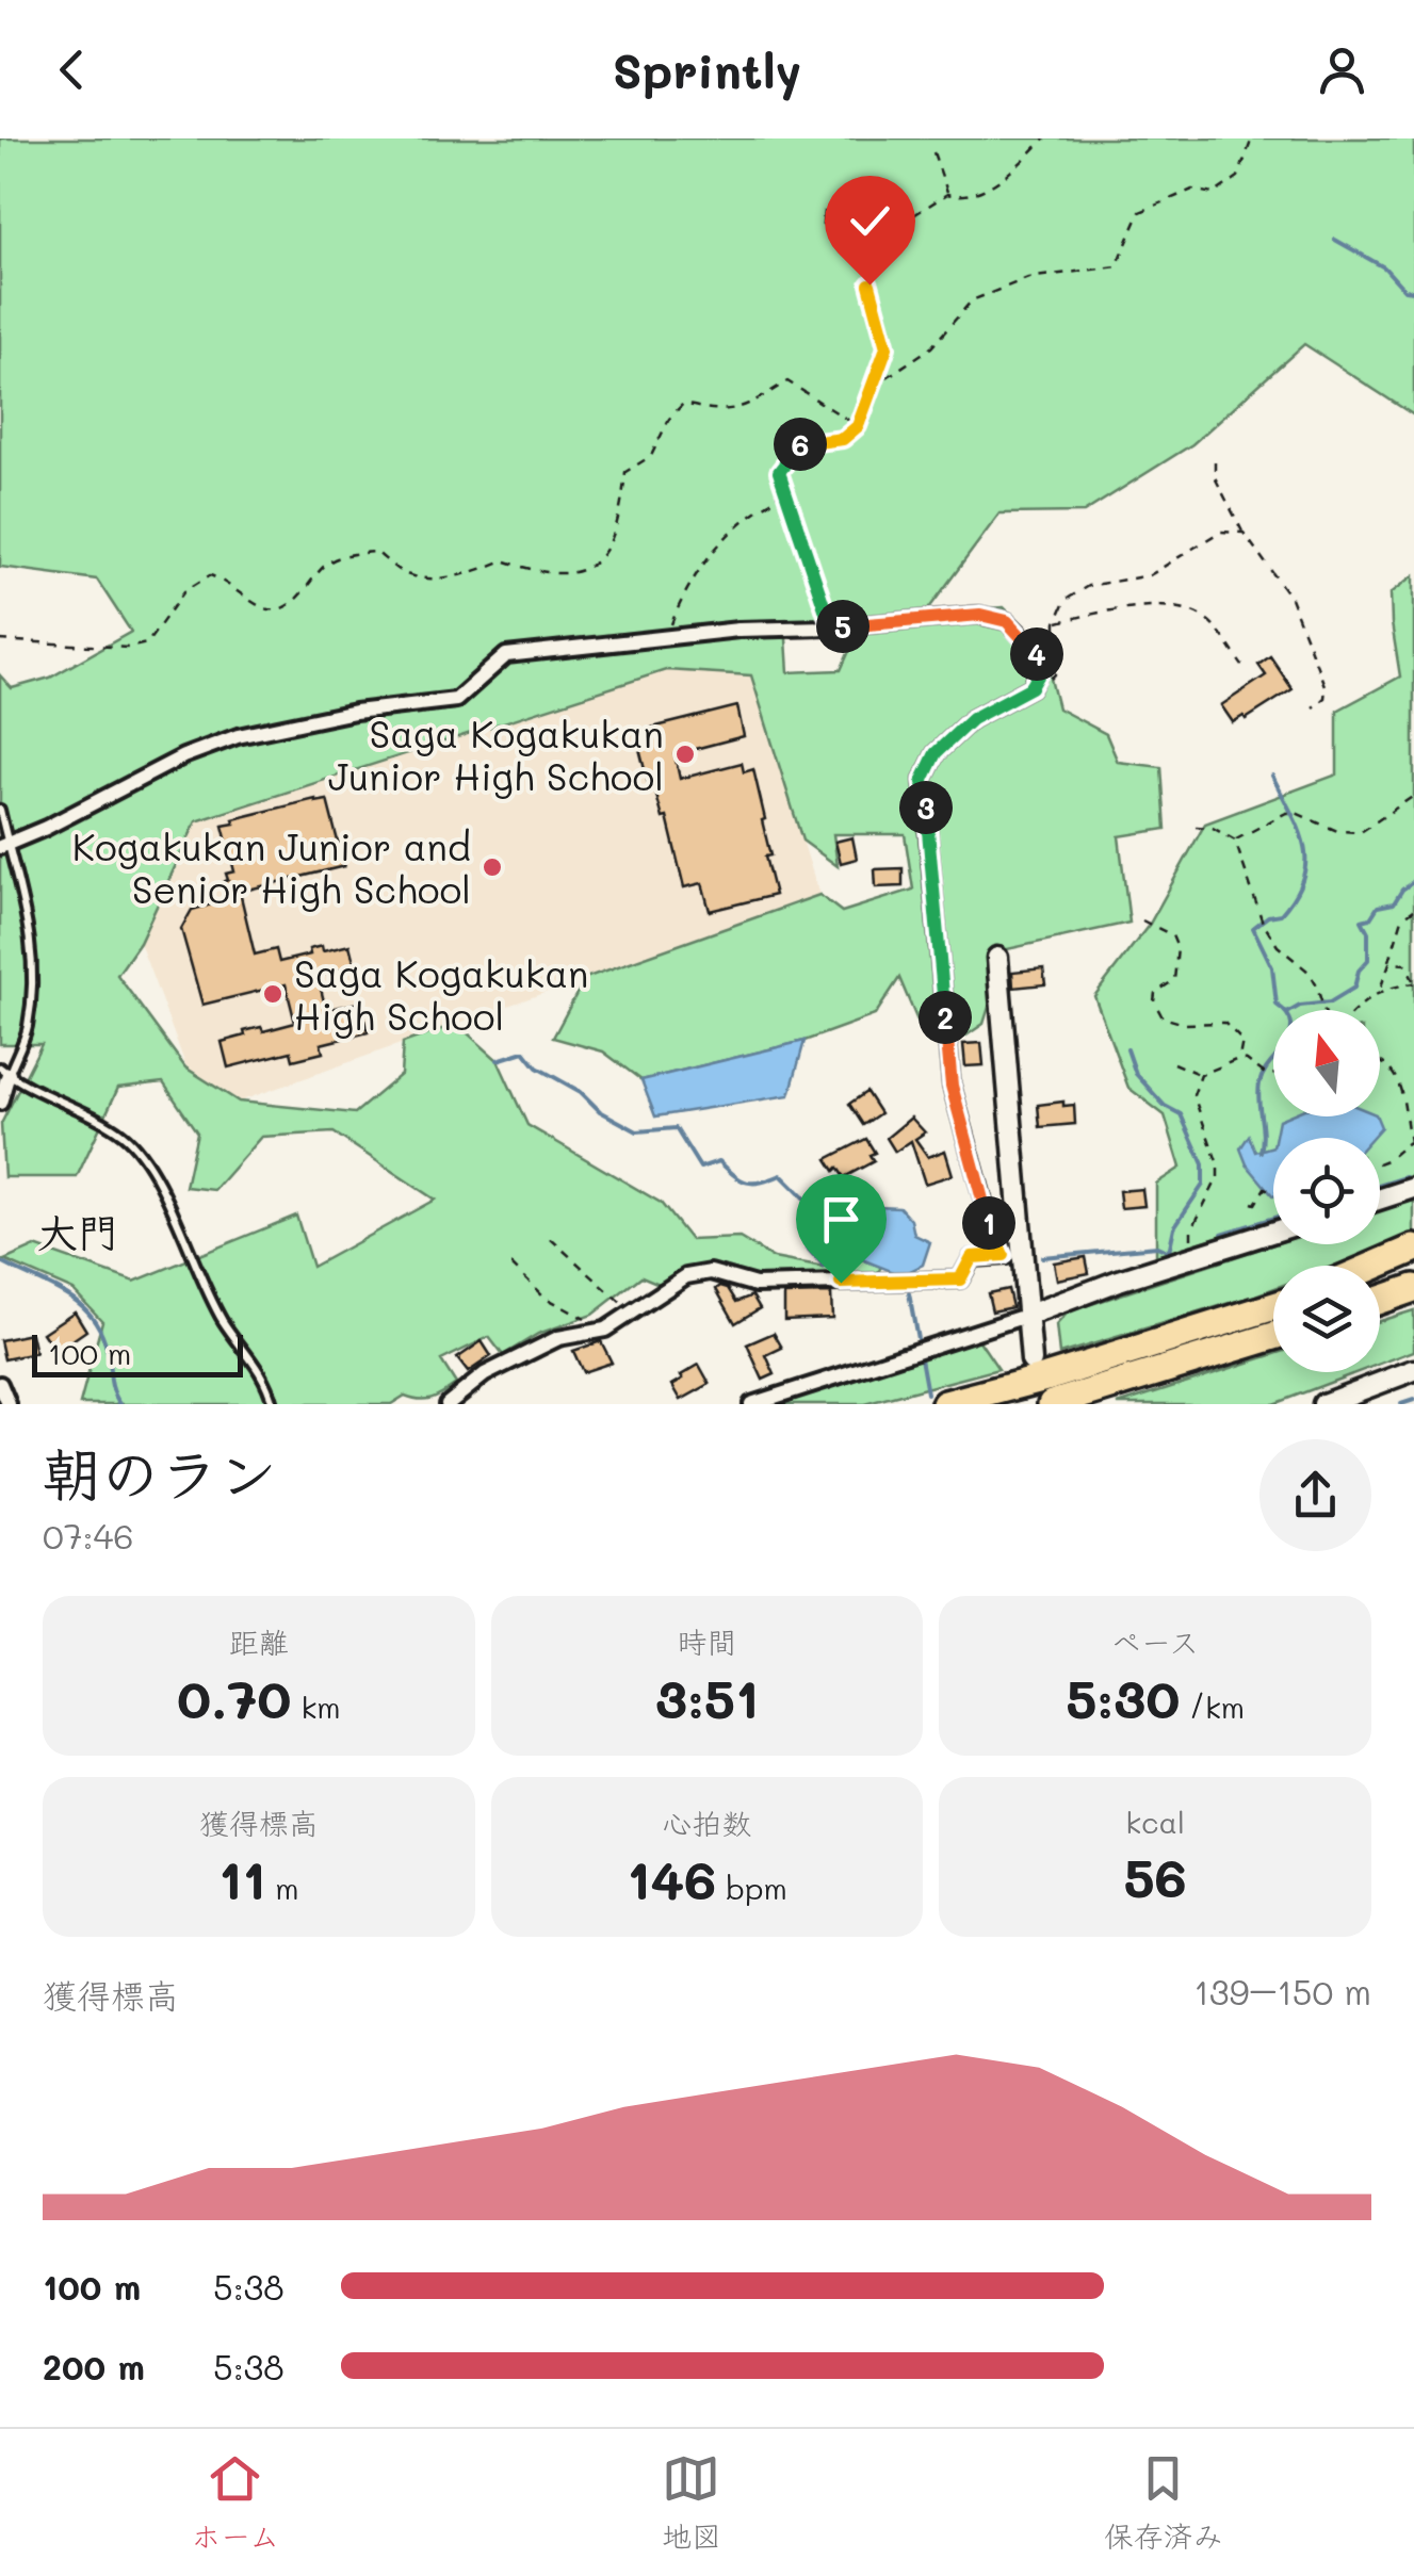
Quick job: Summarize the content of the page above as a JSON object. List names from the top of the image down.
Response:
{
  "districts": ["大門"],
  "places": ["Saga Kogakukan Junior High School", "Kogakukan Junior and Senior High School", "Saga Kogakukan High School"],
  "scale_bar": "100 m",
  "north": "top",
  "page": {
    "header": "Sprintly",
    "pins": [
      "6",
      "5",
      "4",
      "3",
      "2",
      "1"
    ],
    "scale": "100 m",
    "heading": ["朝のラン", "07:46"],
    "stats": [
      ["距離", "0.70 km"],
      ["時間", "3:51"],
      ["ペース", "5:30 /km"],
      ["獲得標高", "11 m"],
      ["心拍数", "146 bpm"],
      ["kcal", "56"]
    ],
    "chart": ["獲得標高", "139–150 m"],
    "list": [
      {
        "name": "100 m",
        "note": "5:38"
      },
      {
        "name": "200 m",
        "note": "5:38"
      }
    ],
    "tabs": ["ホーム", "地図", "保存済み"]
  }
}
